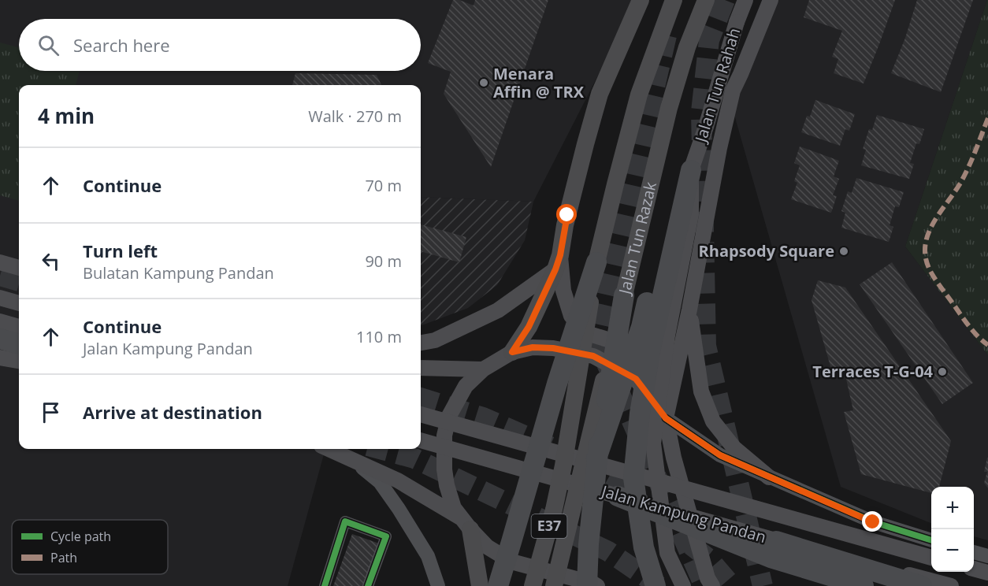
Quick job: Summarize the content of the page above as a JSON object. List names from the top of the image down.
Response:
{
  "streets": {
    "main road": [
      "Jalan Tun Rahah",
      "Jalan Tun Razak",
      "Jalan Kampung Pandan",
      "E37"
    ]
  },
  "places": ["Menara Affin @ TRX", "Rhapsody Square", "Terraces T-G-04"],
  "legend": ["Cycle path", "Path"],
  "page": {
    "search": "Search here",
    "heading": ["4 min", "Walk · 270 m"],
    "list": [
      ["Continue", "70 m"],
      ["Turn left", "Bulatan Kampung Pandan", "90 m"],
      ["Continue", "Jalan Kampung Pandan", "110 m"],
      "Arrive at destination"
    ],
    "map_buttons": ["+", "−"]
  }
}
